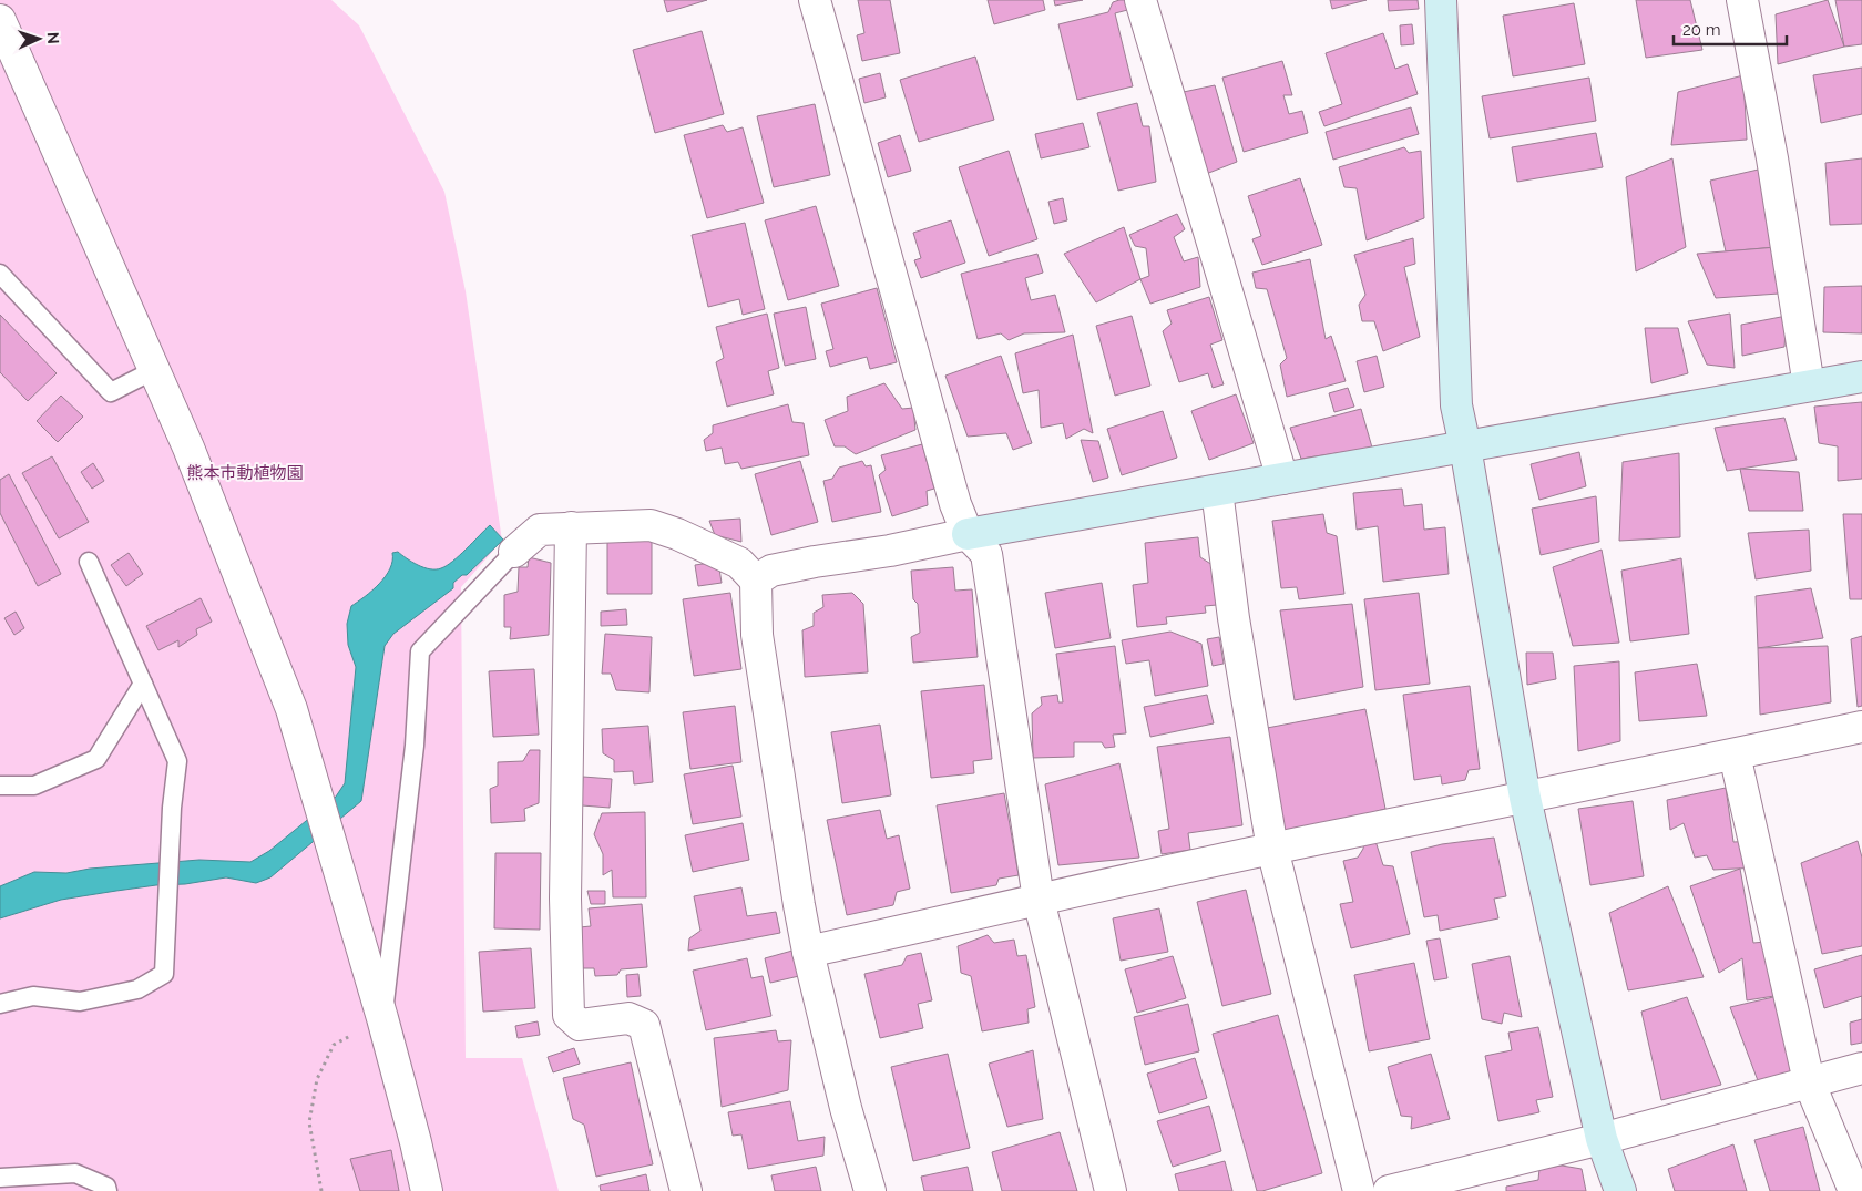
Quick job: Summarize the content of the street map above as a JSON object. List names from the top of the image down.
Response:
{
  "parks": ["熊本市動植物園"],
  "scale_bar": "20 m",
  "north": "right"
}
